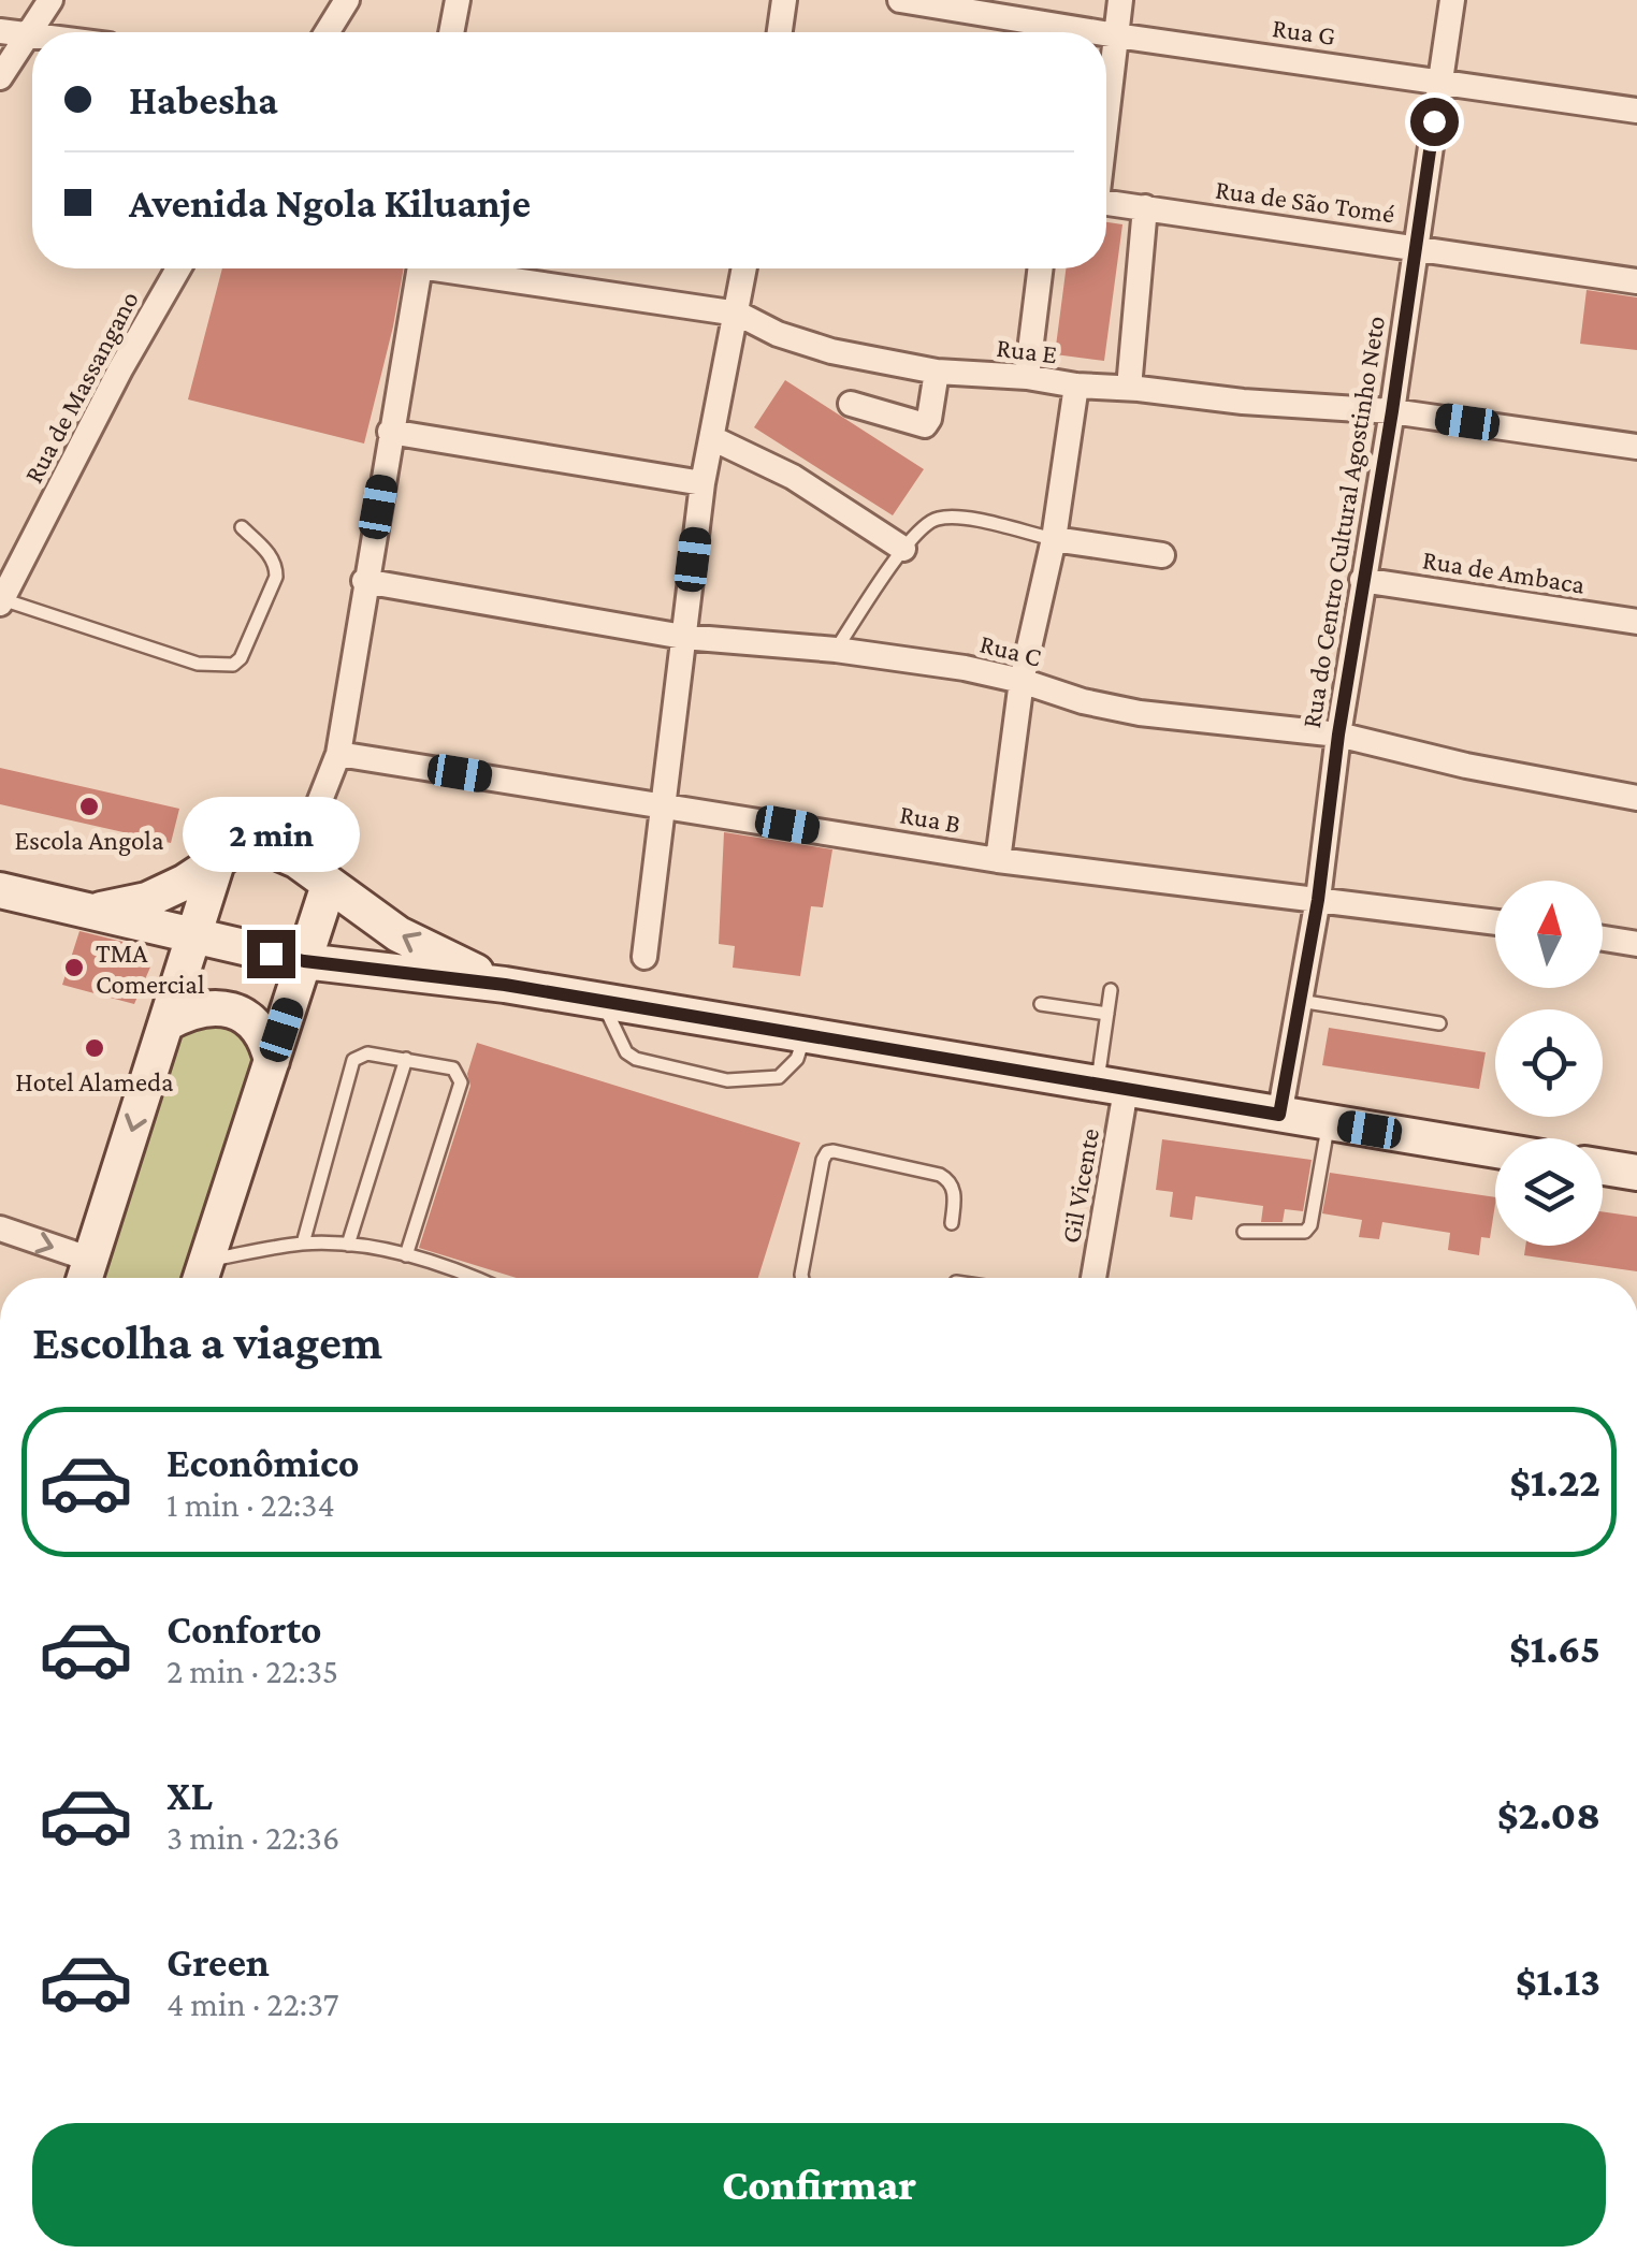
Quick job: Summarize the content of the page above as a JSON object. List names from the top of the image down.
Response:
{
  "streets": {
    "street": [
      "Rua G",
      "Rua de São Tomé",
      "Rua E",
      "Rua de Massangano",
      "Rua do Centro Cultural Agostinho Neto",
      "Rua de Ambaca",
      "Rua C",
      "Rua B",
      "Gil Vicente"
    ]
  },
  "crossings": [
    ["Rua G", "Rua do Centro Cultural Agostinho Neto"],
    ["Rua de São Tomé", "Rua do Centro Cultural Agostinho Neto"],
    ["Rua E", "Rua do Centro Cultural Agostinho Neto"],
    ["Rua do Centro Cultural Agostinho Neto", "Rua de Ambaca"],
    ["Rua do Centro Cultural Agostinho Neto", "Rua C"],
    ["Rua do Centro Cultural Agostinho Neto", "Rua B"]
  ],
  "places": ["Escola Angola", "TMA Comercial", "Hotel Alameda"],
  "north": "top",
  "page": {
    "banner": ["Habesha", "Avenida Ngola Kiluanje"],
    "bubble": "2 min",
    "heading": "Escolha a viagem",
    "list": [
      {
        "name": "Econômico",
        "note": "1 min · 22:34",
        "value": "$1.22"
      },
      {
        "name": "Conforto",
        "note": "2 min · 22:35",
        "value": "$1.65"
      },
      {
        "name": "XL",
        "note": "3 min · 22:36",
        "value": "$2.08"
      },
      {
        "name": "Green",
        "note": "4 min · 22:37",
        "value": "$1.13"
      }
    ],
    "buttons": "Confirmar"
  }
}
